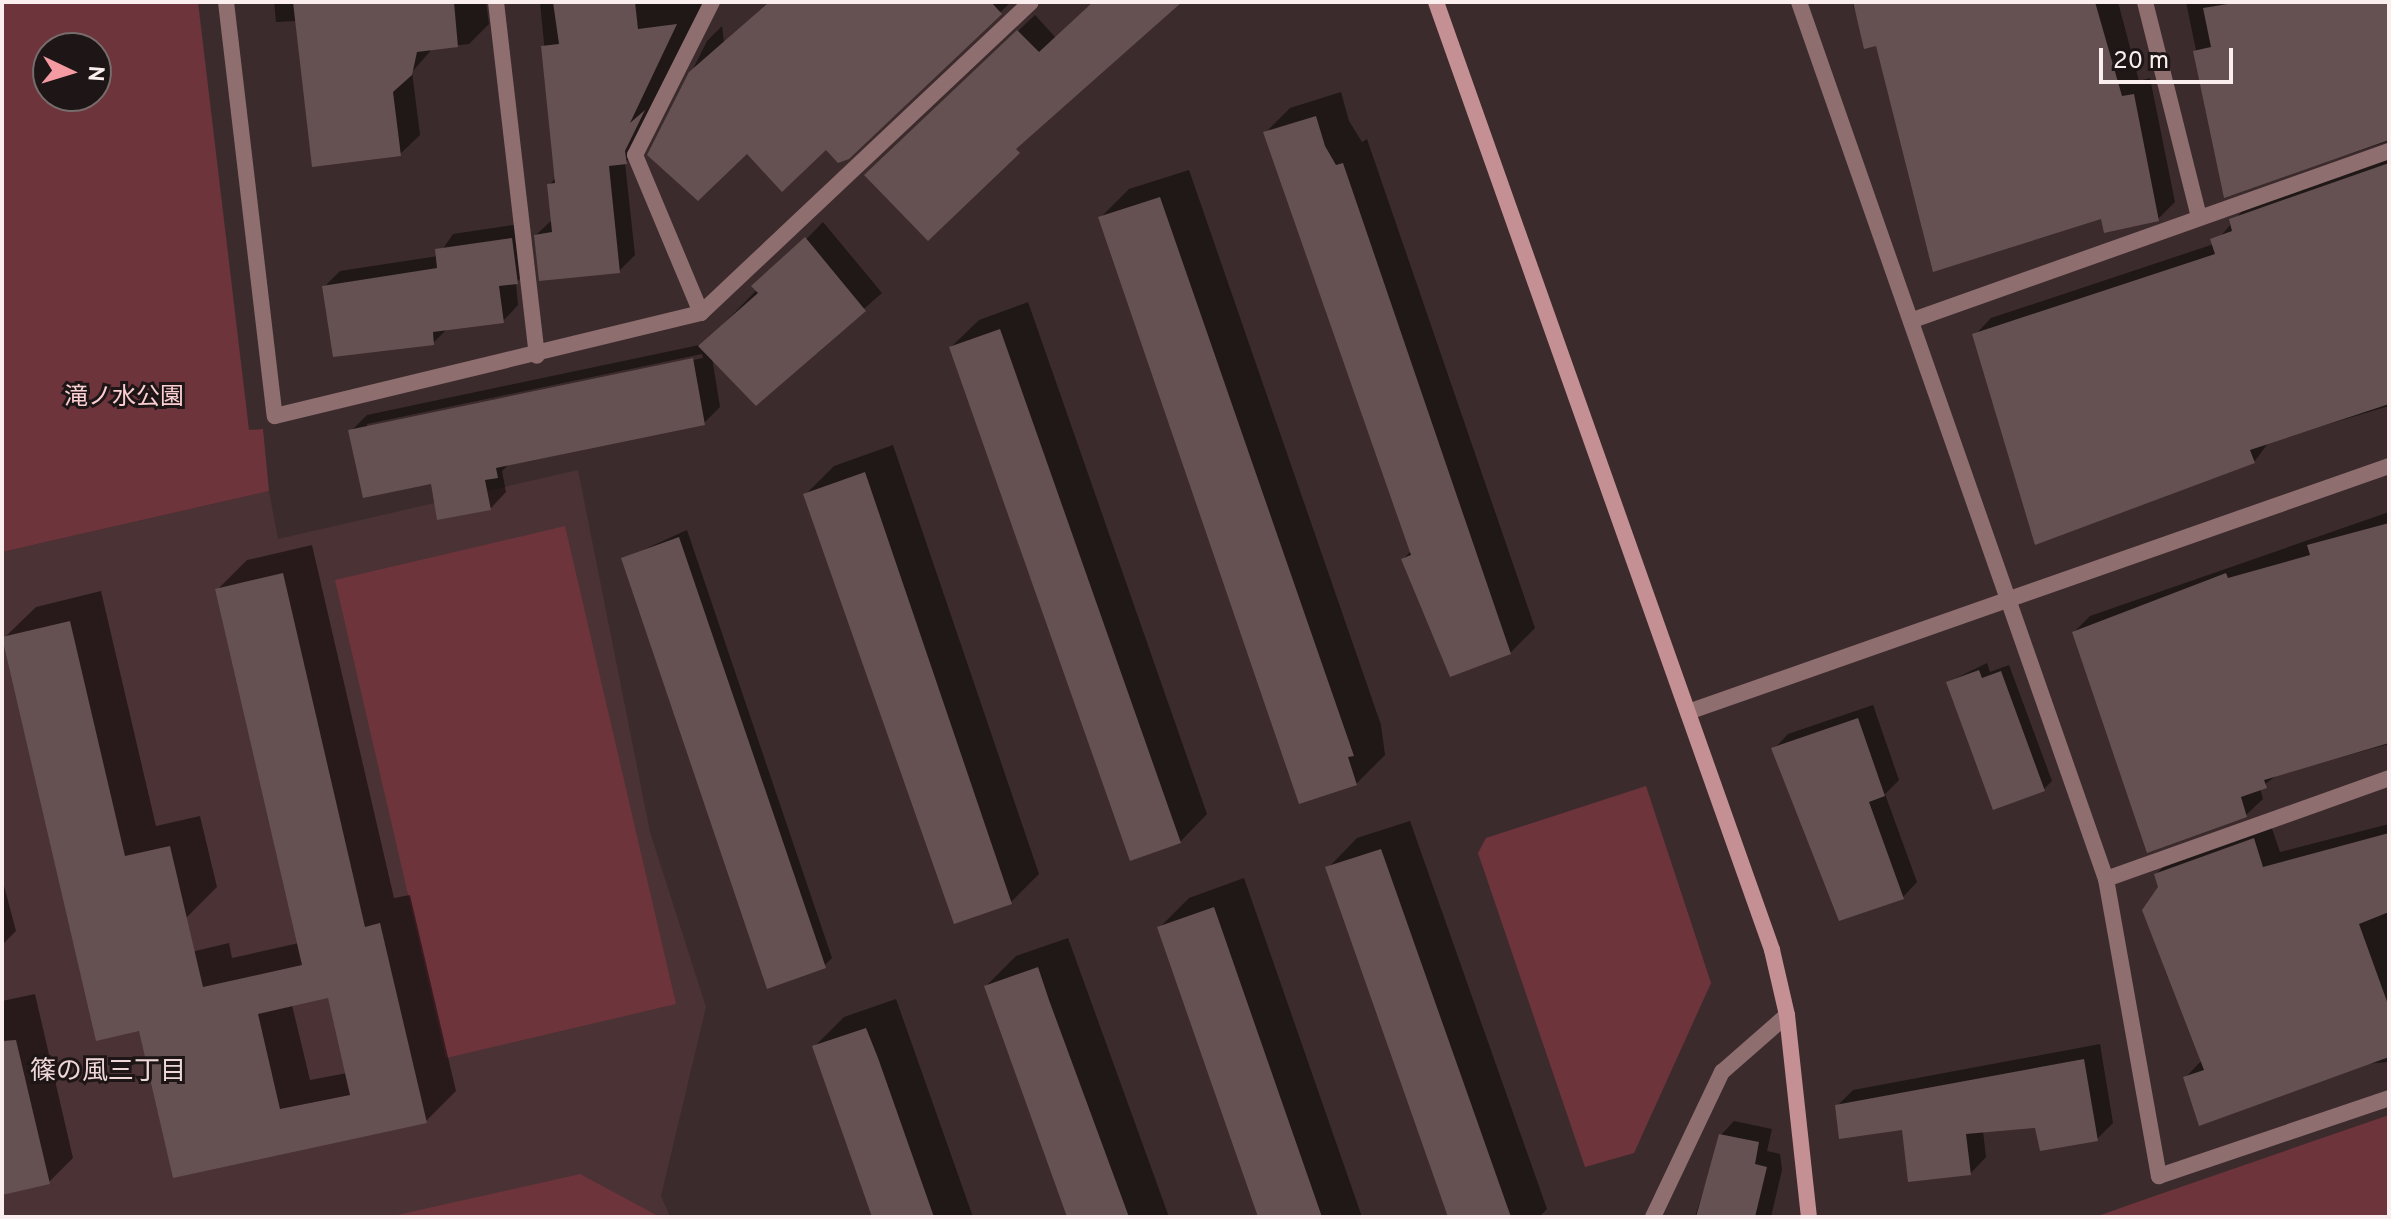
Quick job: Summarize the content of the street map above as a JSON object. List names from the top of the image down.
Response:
{
  "districts": ["篠の風三丁目"],
  "parks": ["滝ノ水公園"],
  "scale_bar": "20 m",
  "north": "right"
}
